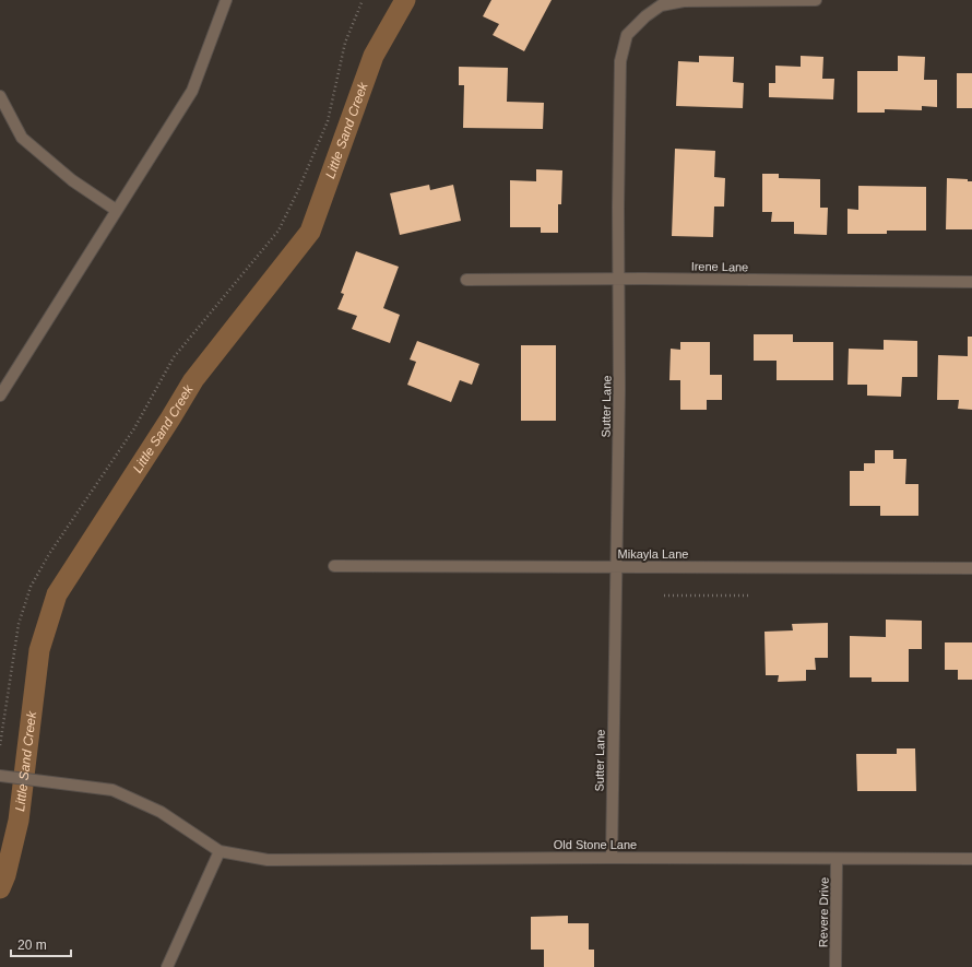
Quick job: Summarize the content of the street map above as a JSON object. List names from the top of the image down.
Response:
{
  "streets": {
    "street": [
      "Irene Lane",
      "Sutter Lane",
      "Mikayla Lane",
      "Old Stone Lane",
      "Revere Drive"
    ]
  },
  "crossings": [
    ["Irene Lane", "Sutter Lane"],
    ["Sutter Lane", "Mikayla Lane"],
    ["Sutter Lane", "Old Stone Lane"],
    ["Old Stone Lane", "Revere Drive"]
  ],
  "water": ["Little Sand Creek"],
  "scale_bar": "20 m"
}
